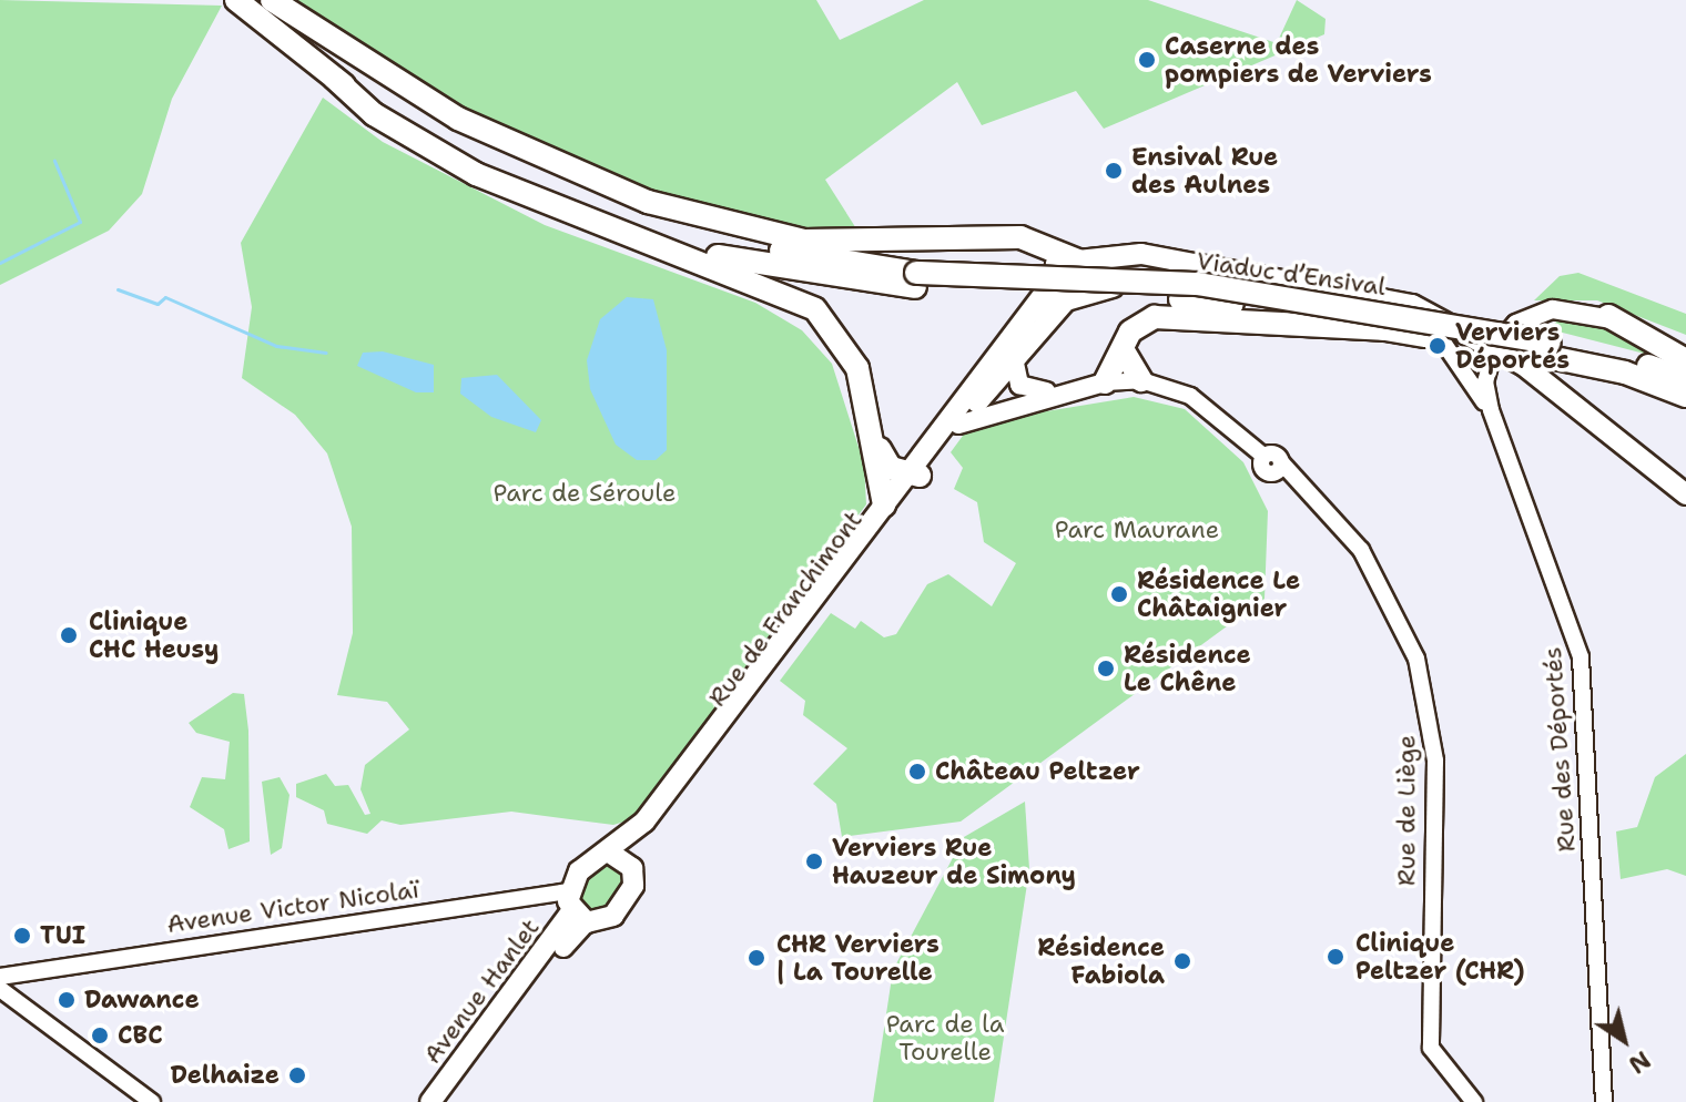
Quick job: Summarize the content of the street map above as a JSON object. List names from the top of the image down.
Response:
{
  "streets": {
    "highway": ["Viaduc d’Ensival", "Rue de Franchimont", "Avenue Hanlet"],
    "street": ["Rue des Déportés", "Rue de Liège", "Avenue Victor Nicolaï"]
  },
  "crossings": [
    ["Rue de Franchimont", "Avenue Victor Nicolaï"],
    ["Rue de Franchimont", "Avenue Hanlet"],
    ["Avenue Victor Nicolaï", "Avenue Hanlet"]
  ],
  "parks": ["Parc de Séroule", "Parc Maurane", "Parc de la Tourelle"],
  "places": [
    "Caserne des pompiers de Verviers",
    "Ensival Rue des Aulnes",
    "Verviers Déportés",
    "Résidence Le Châtaignier",
    "Clinique CHC Heusy",
    "Résidence Le Chêne",
    "Château Peltzer",
    "Verviers Rue Hauzeur de Simony",
    "TUI",
    "Clinique Peltzer (CHR)",
    "CHR Verviers | La Tourelle",
    "Résidence Fabiola",
    "Dawance",
    "CBC",
    "Delhaize"
  ],
  "north": "bottom right"
}
